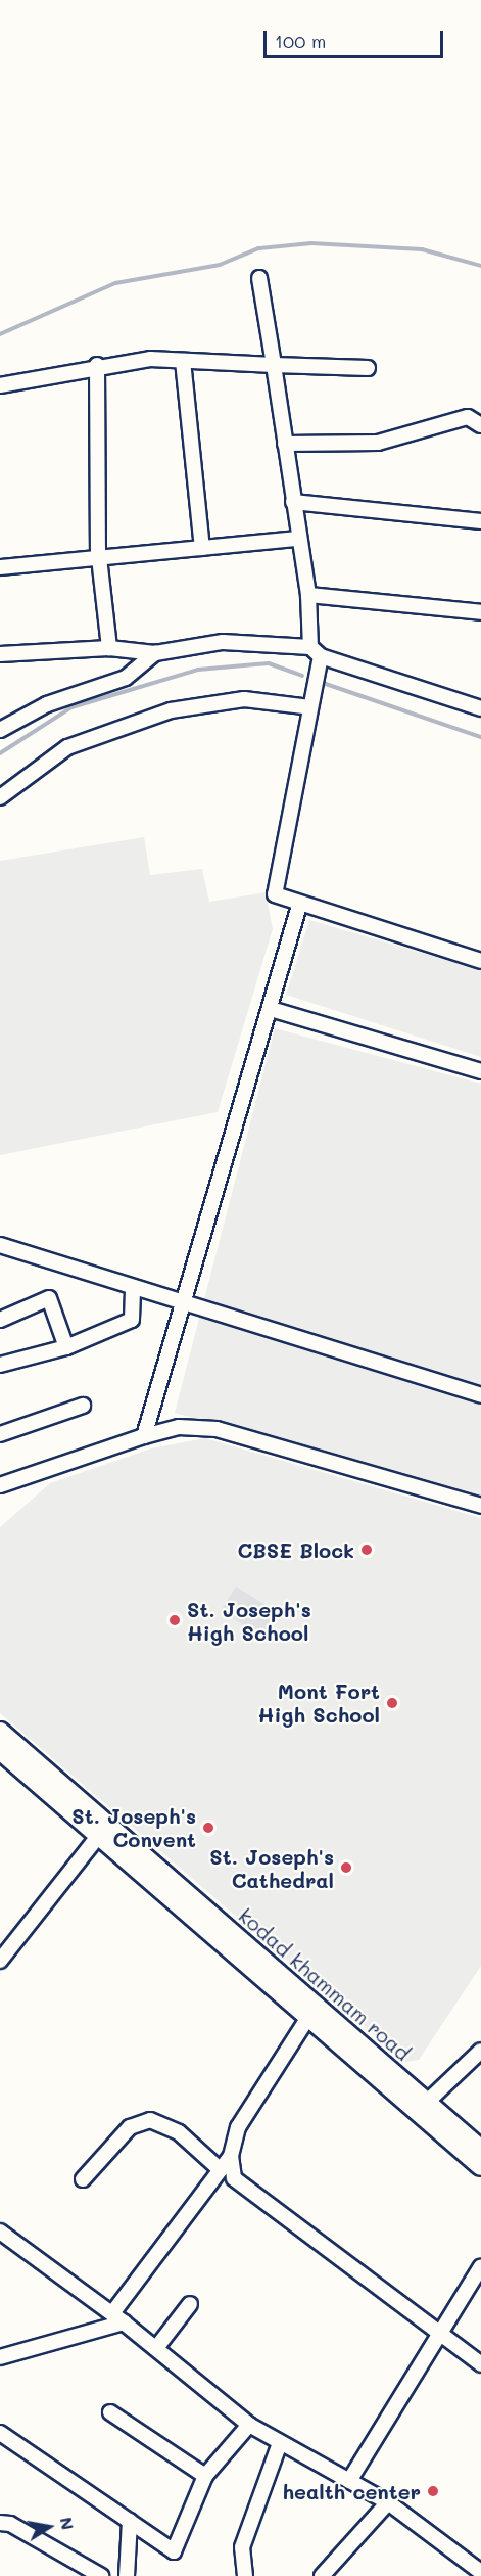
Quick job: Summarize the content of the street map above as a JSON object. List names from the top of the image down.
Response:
{
  "streets": {
    "main road": ["kodad khammam road"]
  },
  "places": [
    "CBSE Block",
    "St. Joseph's High School",
    "Mont Fort High School",
    "St. Joseph's Convent",
    "St. Joseph's Cathedral",
    "health center"
  ],
  "scale_bar": "100 m",
  "north": "right"
}
